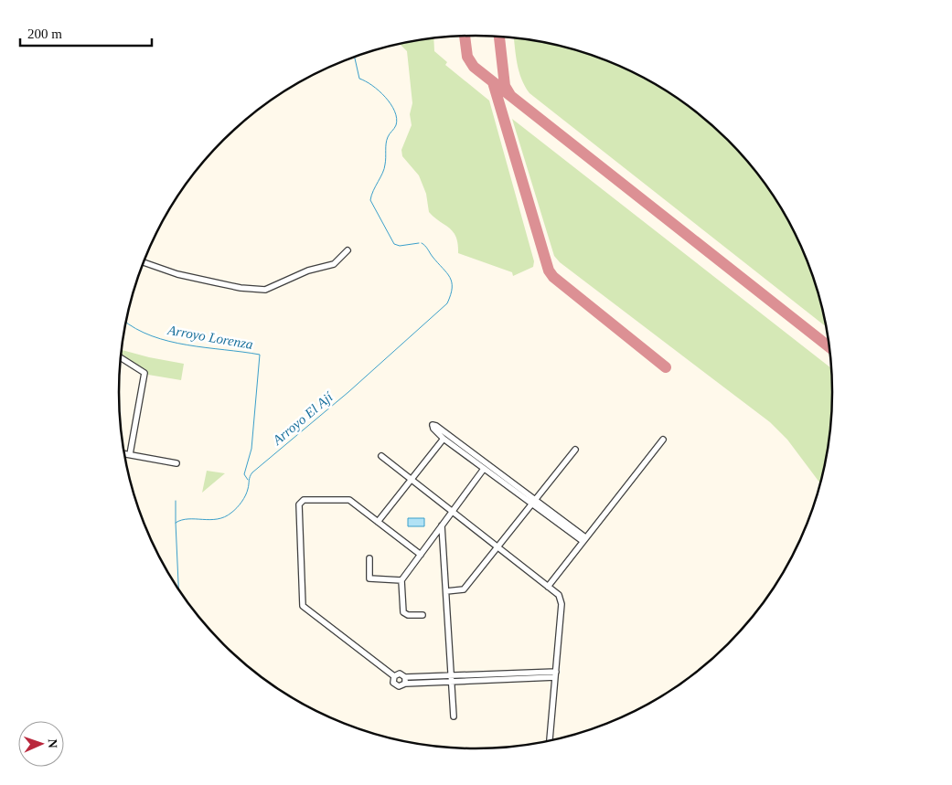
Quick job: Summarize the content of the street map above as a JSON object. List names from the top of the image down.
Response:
{
  "water": ["Arroyo Lorenza", "Arroyo El Ají"],
  "scale_bar": "200 m",
  "north": "right"
}
